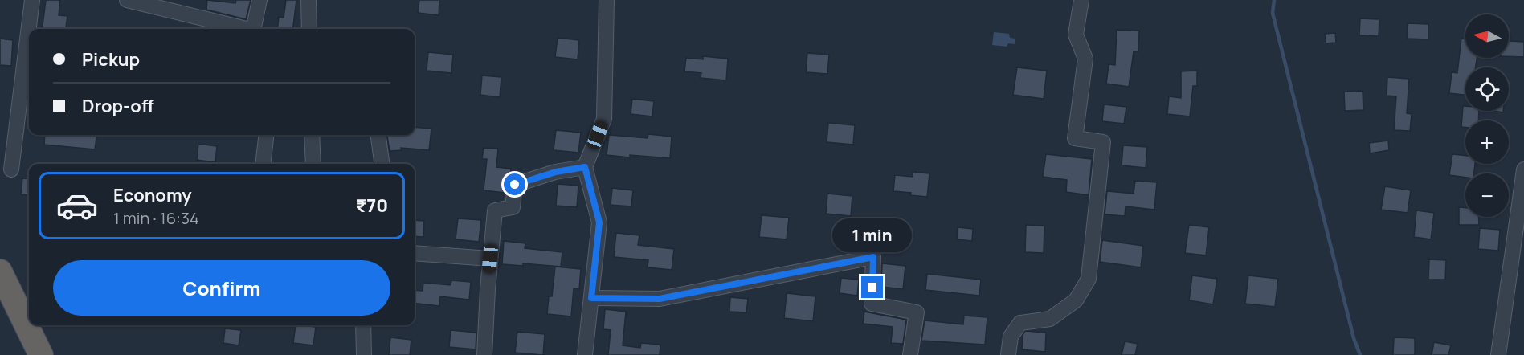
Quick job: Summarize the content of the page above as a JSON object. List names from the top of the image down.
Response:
{
  "north": "left",
  "page": {
    "map_buttons": ["+", "−"],
    "banner": ["Pickup", "Drop-off"],
    "list": [
      {
        "name": "Economy",
        "note": "1 min · 16:34",
        "value": "₹70"
      }
    ],
    "bubble": "1 min",
    "buttons": "Confirm"
  }
}
